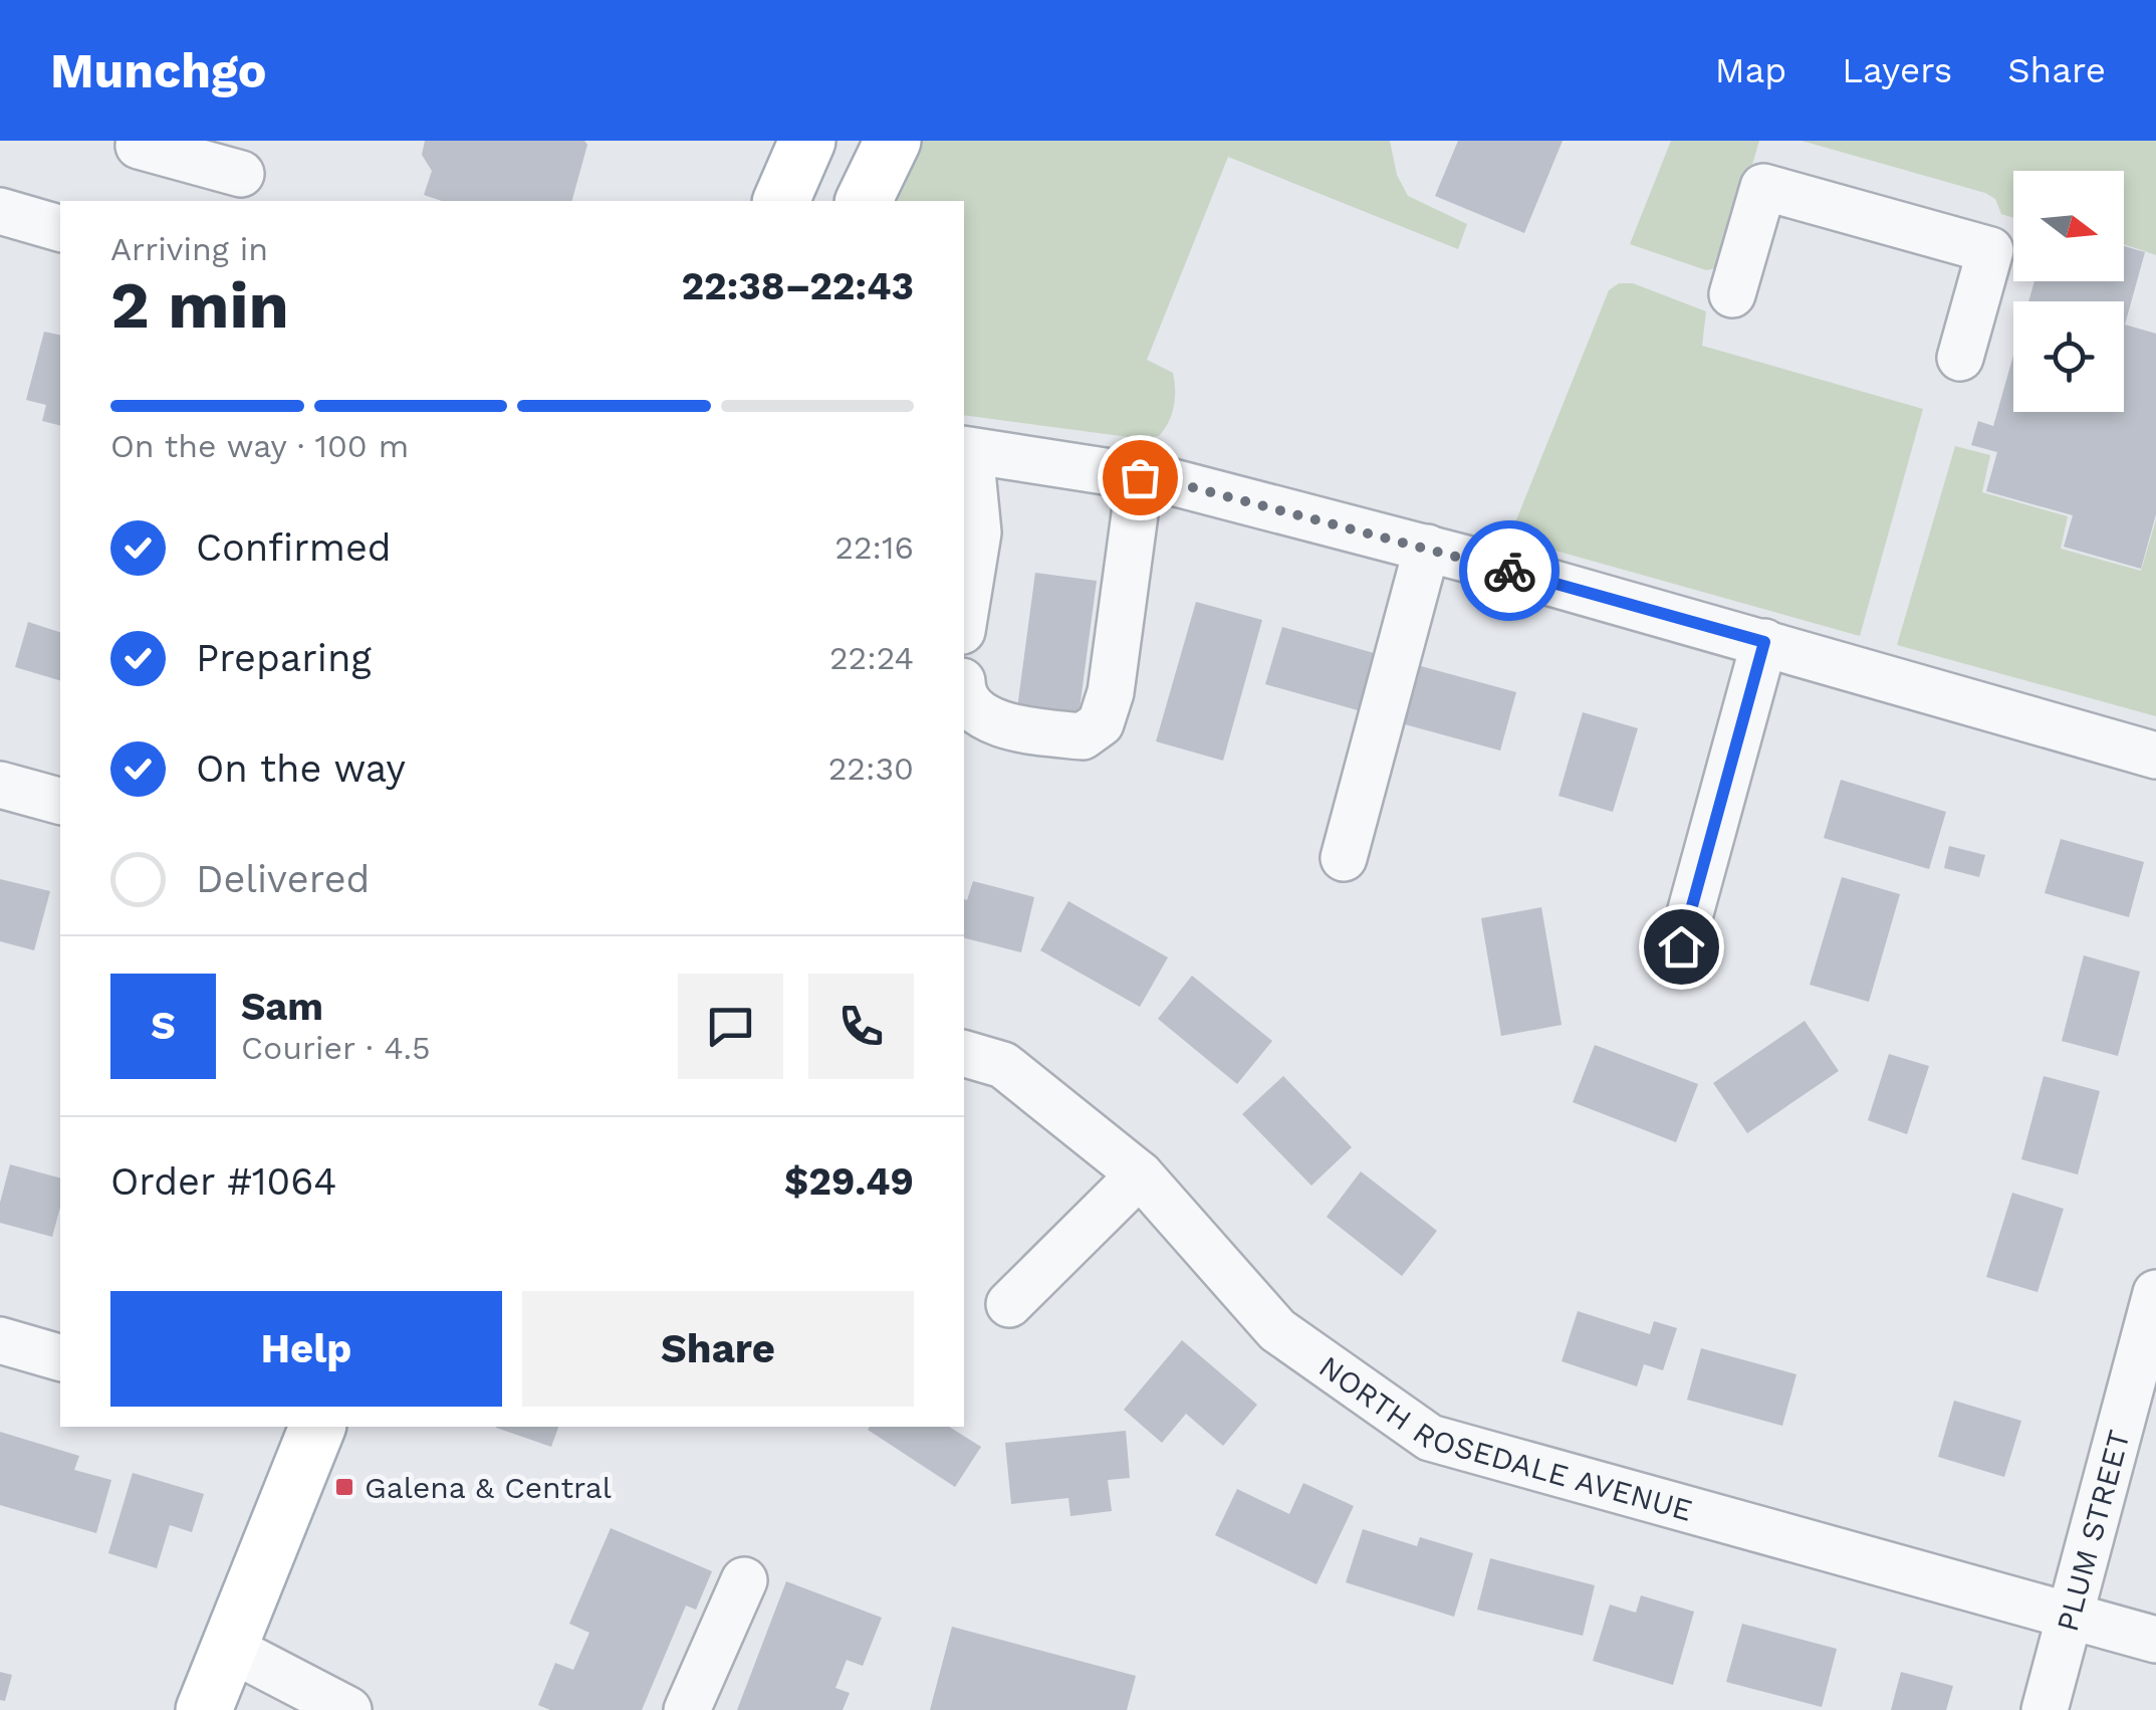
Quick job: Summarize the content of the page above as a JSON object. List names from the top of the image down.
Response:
{
  "streets": {
    "street": ["NORTH ROSEDALE AVENUE", "PLUM STREET"]
  },
  "crossings": [
    ["NORTH ROSEDALE AVENUE", "PLUM STREET"]
  ],
  "places": {
    "transit": ["Galena & Central"]
  },
  "north": "right",
  "page": {
    "header": "Munchgo",
    "nav": ["Map", "Layers", "Share"],
    "heading": ["2 min", "Arriving in", "22:38–22:43"],
    "panel": [
      "Sam",
      "Courier · 4.5",
      "Order #1064",
      "$29.49"
    ],
    "bar": "On the way · 100 m",
    "list": [
      ["Confirmed", "22:16"],
      ["Preparing", "22:24"],
      ["On the way", "22:30"],
      "Delivered"
    ],
    "round": "S",
    "buttons": ["Help", "Share"]
  }
}
